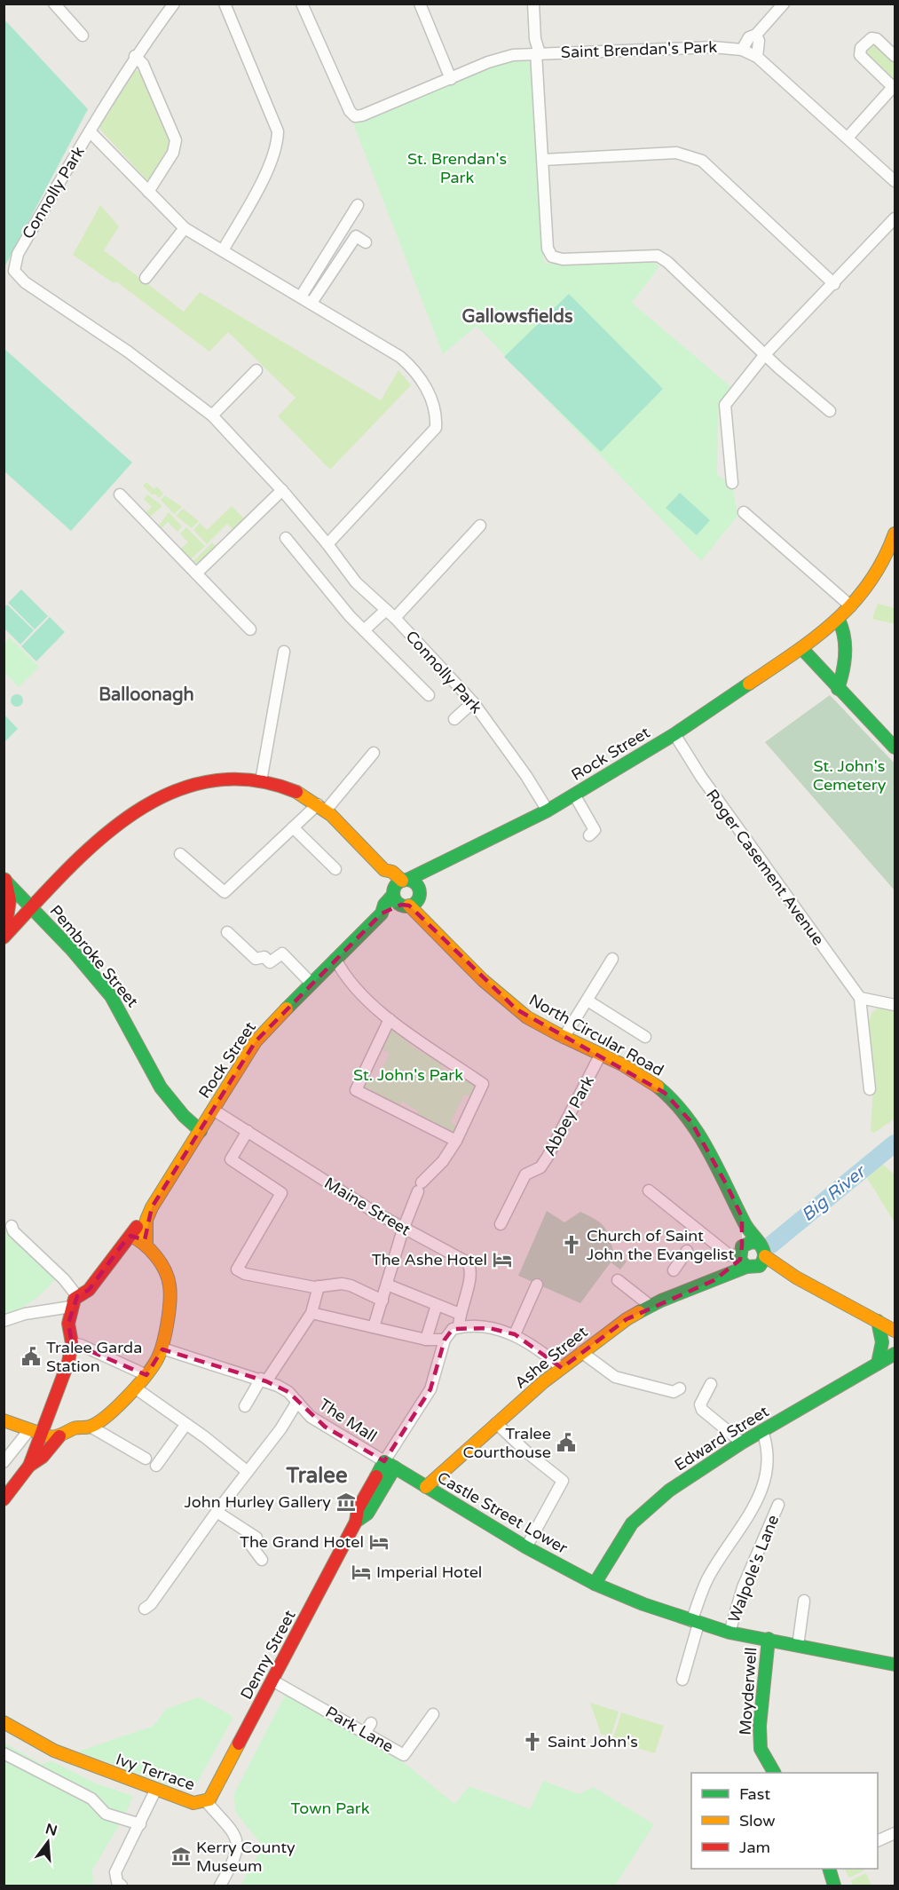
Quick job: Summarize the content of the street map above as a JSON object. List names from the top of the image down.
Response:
{
  "streets": {
    "main road": [
      "Rock Street",
      "Pembroke Street",
      "North Circular Road",
      "Ashe Street",
      "Edward Street",
      "Castle Street Lower",
      "Denny Street",
      "Moyderwell",
      "Ivy Terrace"
    ],
    "street": [
      "Saint Brendan's Park",
      "Connolly Park",
      "Roger Casement Avenue",
      "Abbey Park",
      "Maine Street",
      "The Mall",
      "Walpole's Lane",
      "Park Lane"
    ]
  },
  "crossings": [
    ["Connolly Park", "Rock Street"],
    ["Rock Street", "Roger Casement Avenue"],
    ["Rock Street", "Pembroke Street"],
    ["Rock Street", "North Circular Road"],
    ["Rock Street", "Maine Street"],
    ["Pembroke Street", "North Circular Road"],
    ["North Circular Road", "Abbey Park"],
    ["North Circular Road", "Ashe Street"],
    ["Ashe Street", "Castle Street Lower"],
    ["The Mall", "Castle Street Lower"],
    ["The Mall", "Denny Street"],
    ["Edward Street", "Castle Street Lower"],
    ["Castle Street Lower", "Walpole's Lane"],
    ["Castle Street Lower", "Denny Street"],
    ["Castle Street Lower", "Moyderwell"],
    ["Denny Street", "Park Lane"],
    ["Denny Street", "Ivy Terrace"]
  ],
  "districts": ["Gallowsfields", "Balloonagh", "Tralee"],
  "water": ["Big River"],
  "parks": [
    "St. Brendan's Park",
    "St. John's Cemetery",
    "St. John's Park",
    "Town Park"
  ],
  "places": {
    "church": ["Church of Saint John the Evangelist", "Saint John's"],
    "hotel": ["The Ashe Hotel", "The Grand Hotel", "Imperial Hotel"],
    "public building": ["Tralee Garda Station", "Tralee Courthouse"],
    "museum": ["John Hurley Gallery", "Kerry County Museum"]
  },
  "legend": ["Fast", "Slow", "Jam"],
  "north": "top"
}
